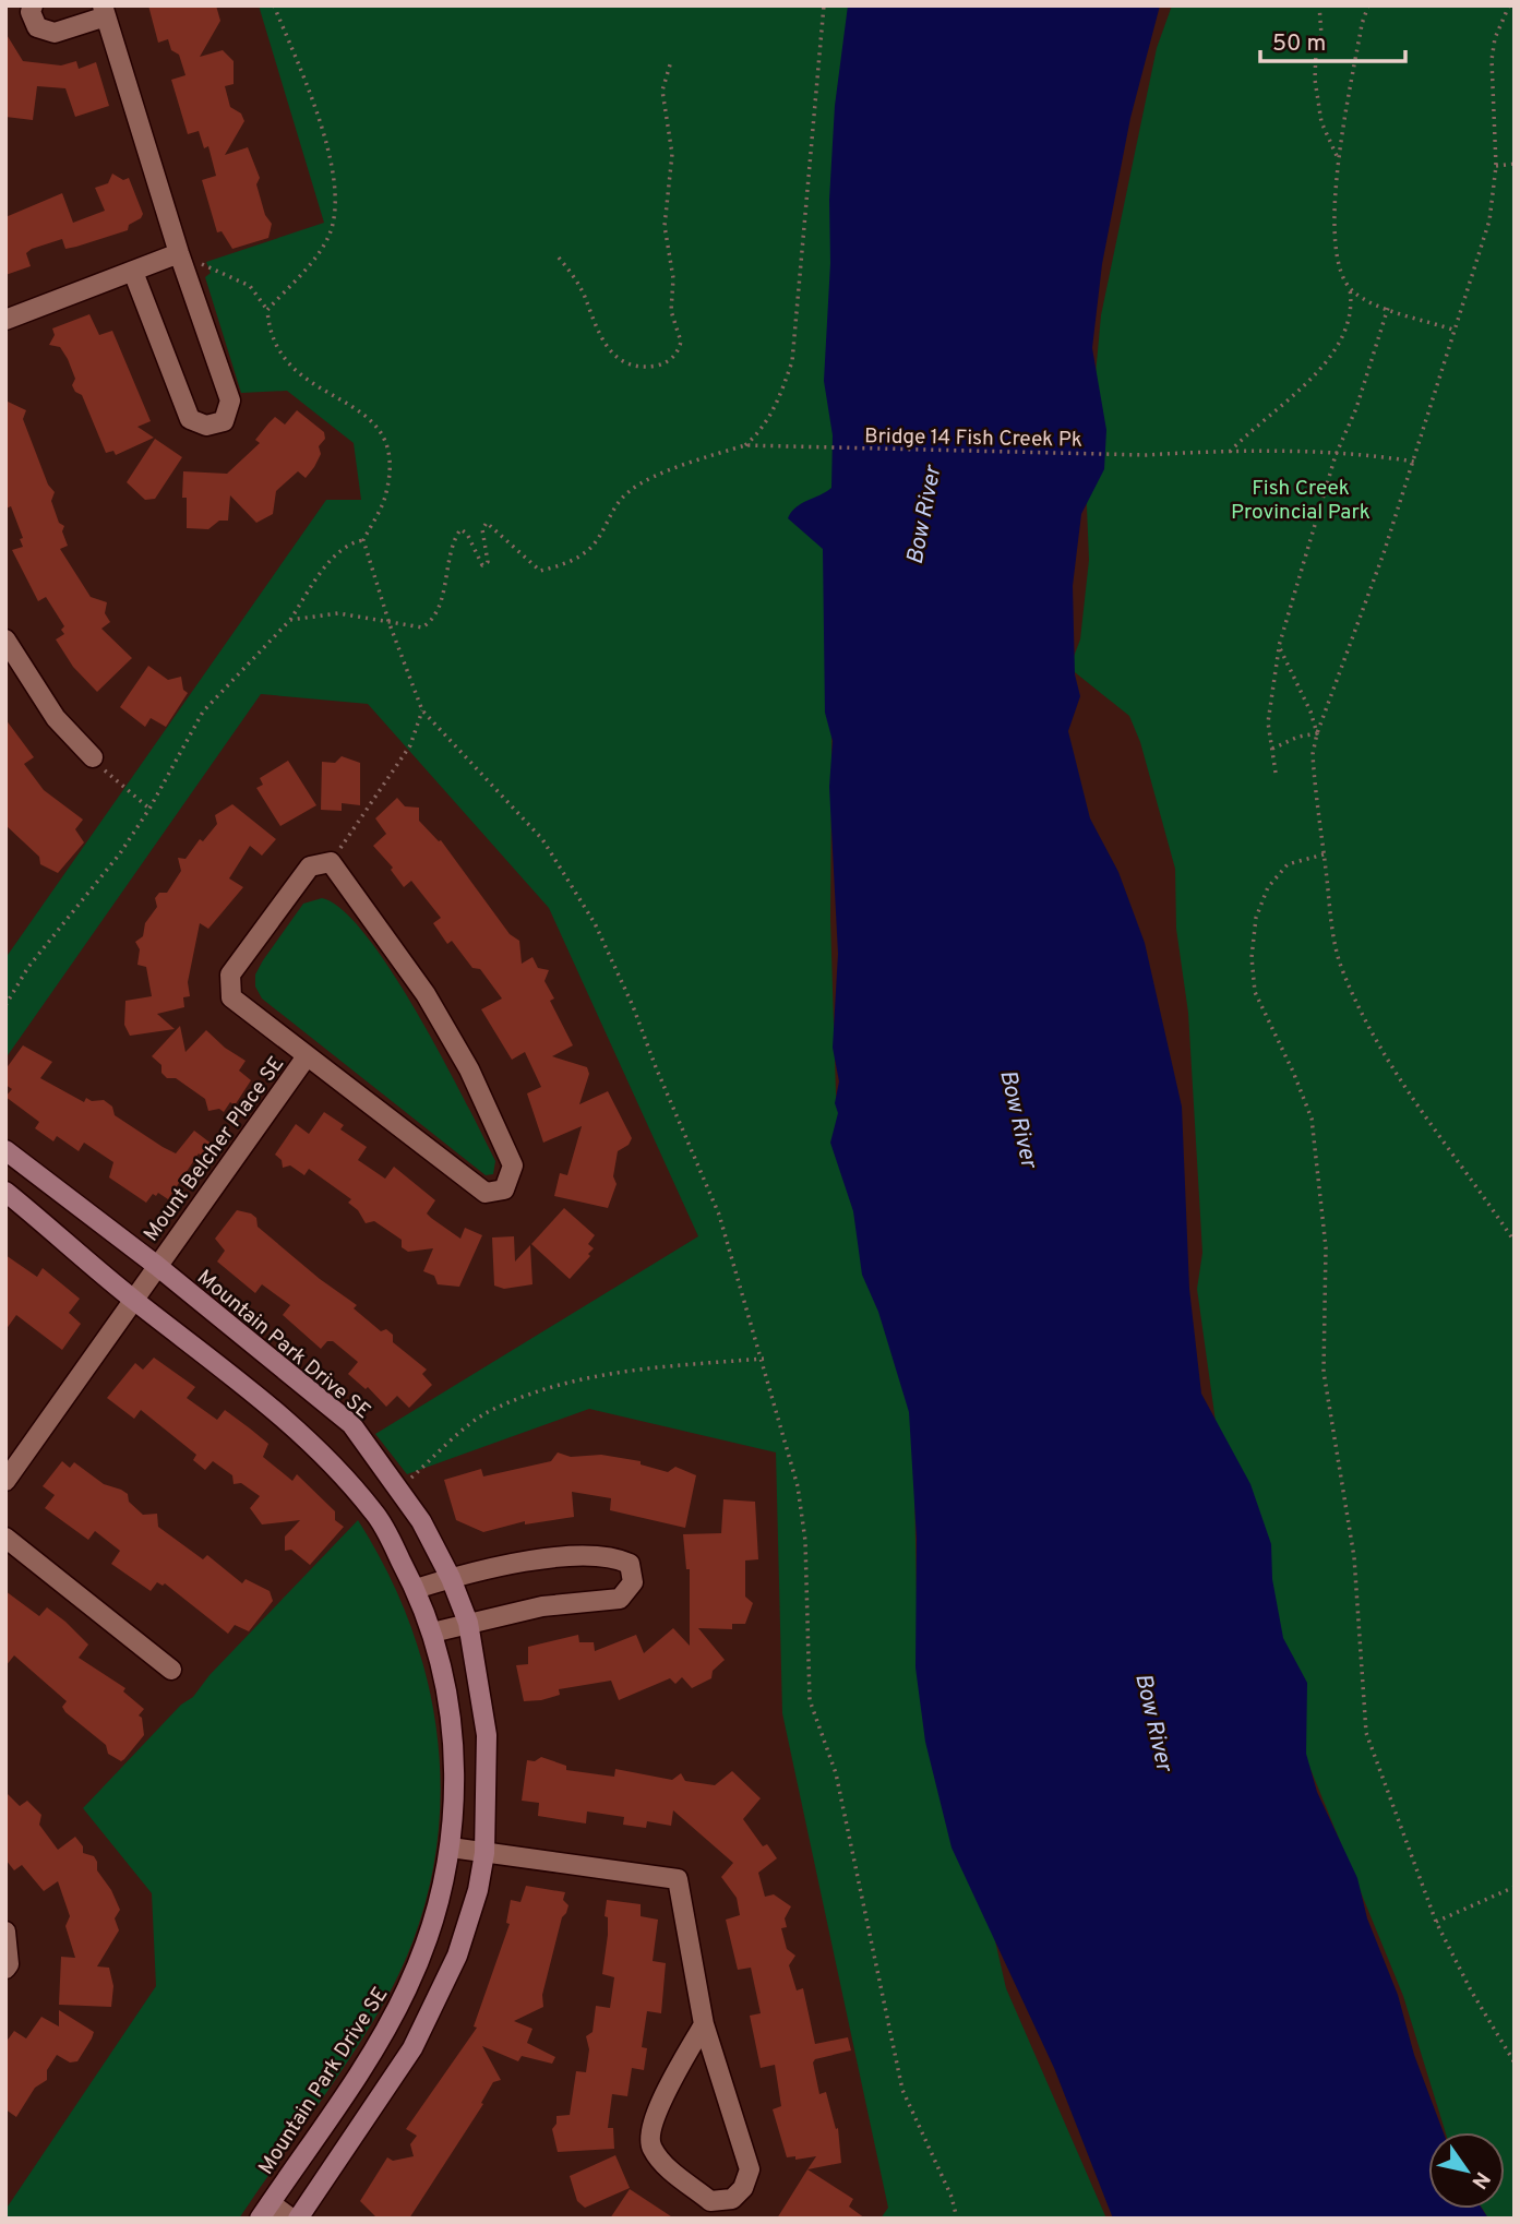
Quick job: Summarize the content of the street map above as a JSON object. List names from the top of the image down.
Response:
{
  "streets": {
    "street": ["Mount Belcher Place SE", "Mountain Park Drive SE"],
    "path": ["Bridge 14 Fish Creek Pk"]
  },
  "crossings": [
    ["Mount Belcher Place SE", "Mountain Park Drive SE"]
  ],
  "water": ["Bow River"],
  "parks": ["Fish Creek Provincial Park"],
  "scale_bar": "50 m",
  "north": "bottom right"
}
